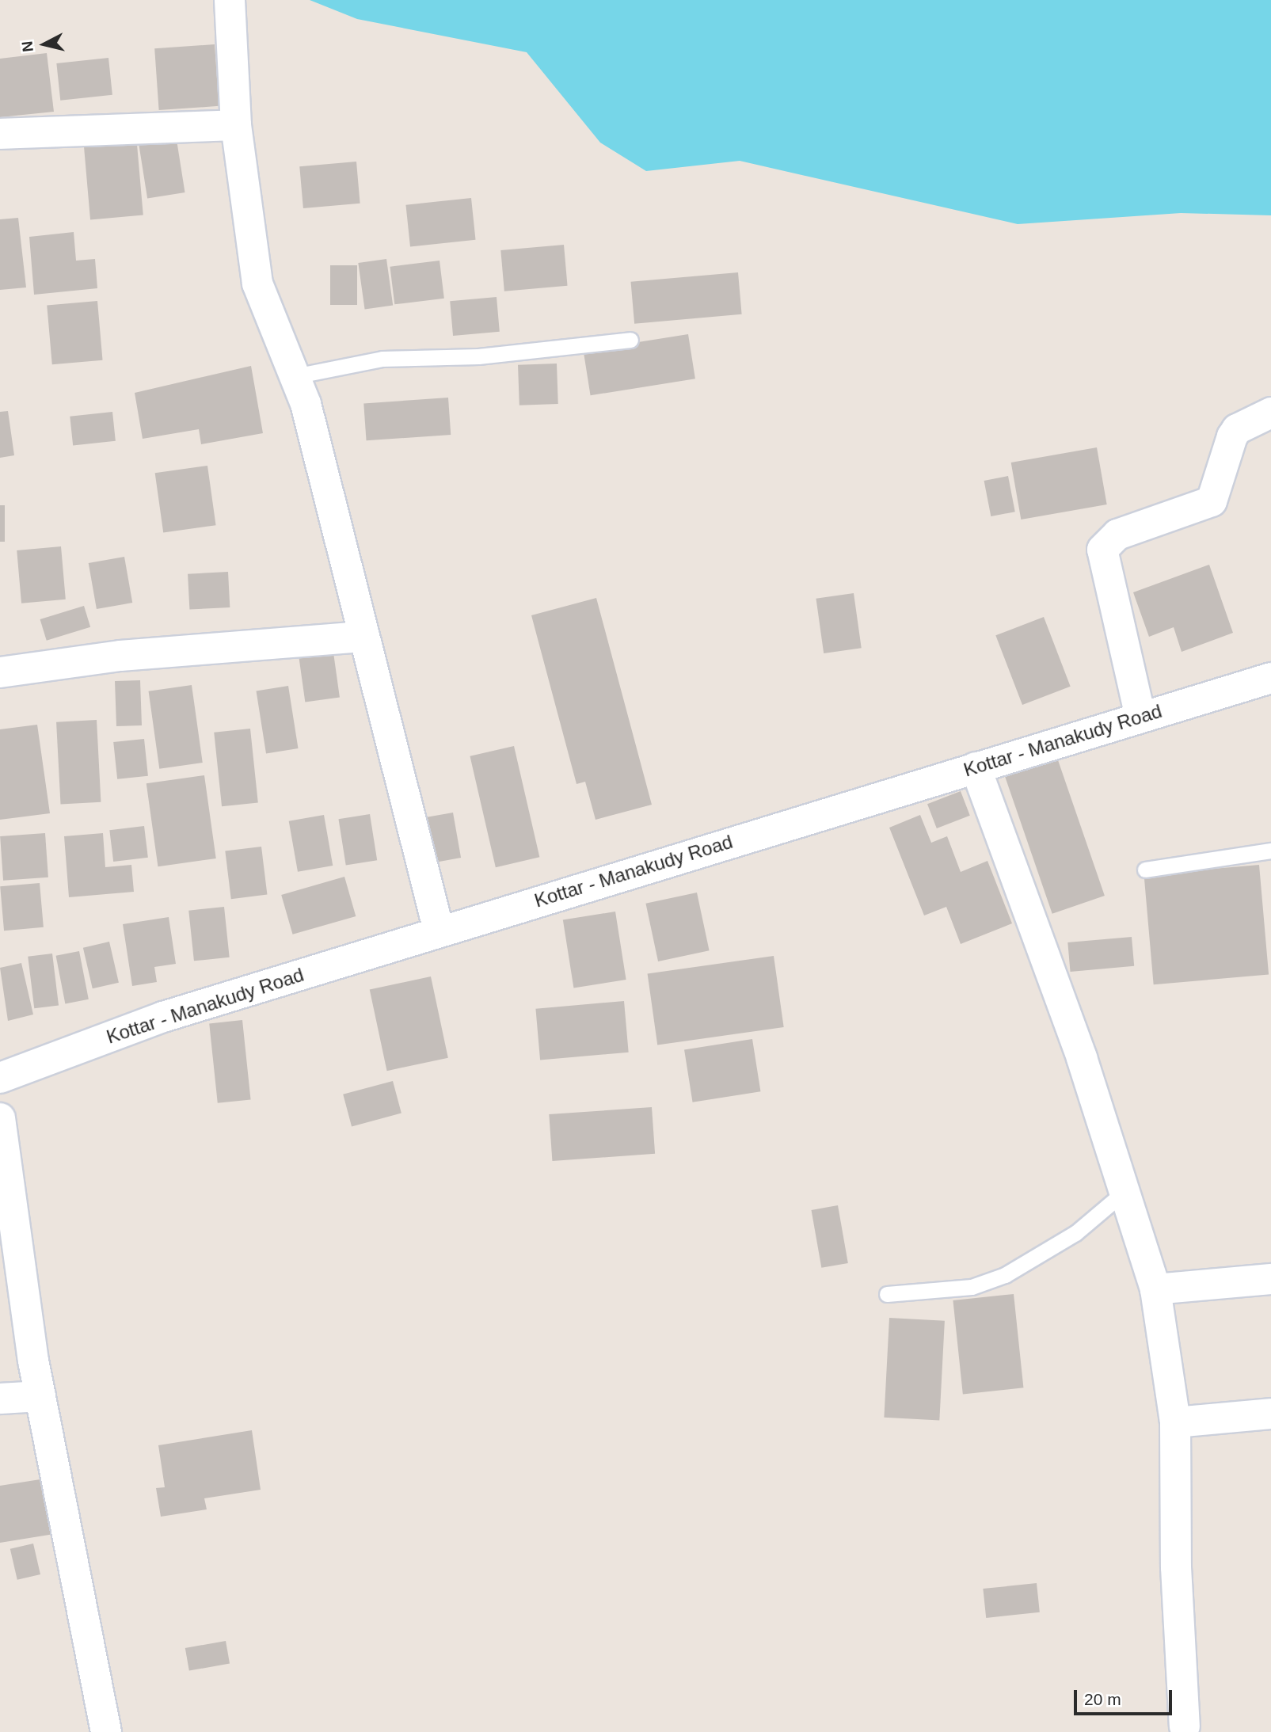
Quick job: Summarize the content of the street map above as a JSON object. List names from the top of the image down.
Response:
{
  "streets": {
    "street": ["Kottar - Manakudy Road"]
  },
  "scale_bar": "20 m",
  "north": "left"
}
